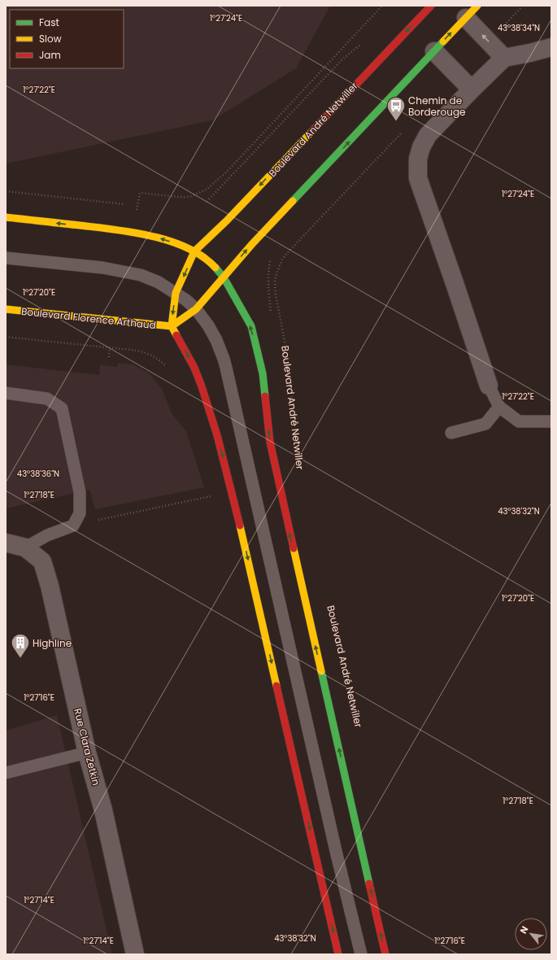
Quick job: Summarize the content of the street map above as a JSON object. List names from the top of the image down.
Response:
{
  "streets": {
    "street": ["Boulevard André Netwiller", "Boulevard Florence Arthaud", "Rue Clara Zetkin"]
  },
  "crossings": [
    ["Boulevard André Netwiller", "Boulevard Florence Arthaud"]
  ],
  "places": {
    "bus stop": ["Chemin de Borderouge"],
    "building": ["Highline"]
  },
  "legend": ["Fast", "Slow", "Jam"],
  "north": "top left",
  "coordinates": [
    "1°27'24\"E",
    "43°38'34\"N",
    "1°27'22\"E",
    "1°27'20\"E",
    "43°38'36\"N",
    "1°27'18\"E",
    "43°38'32\"N",
    "1°27'16\"E",
    "1°27'14\"E"
  ]
}
